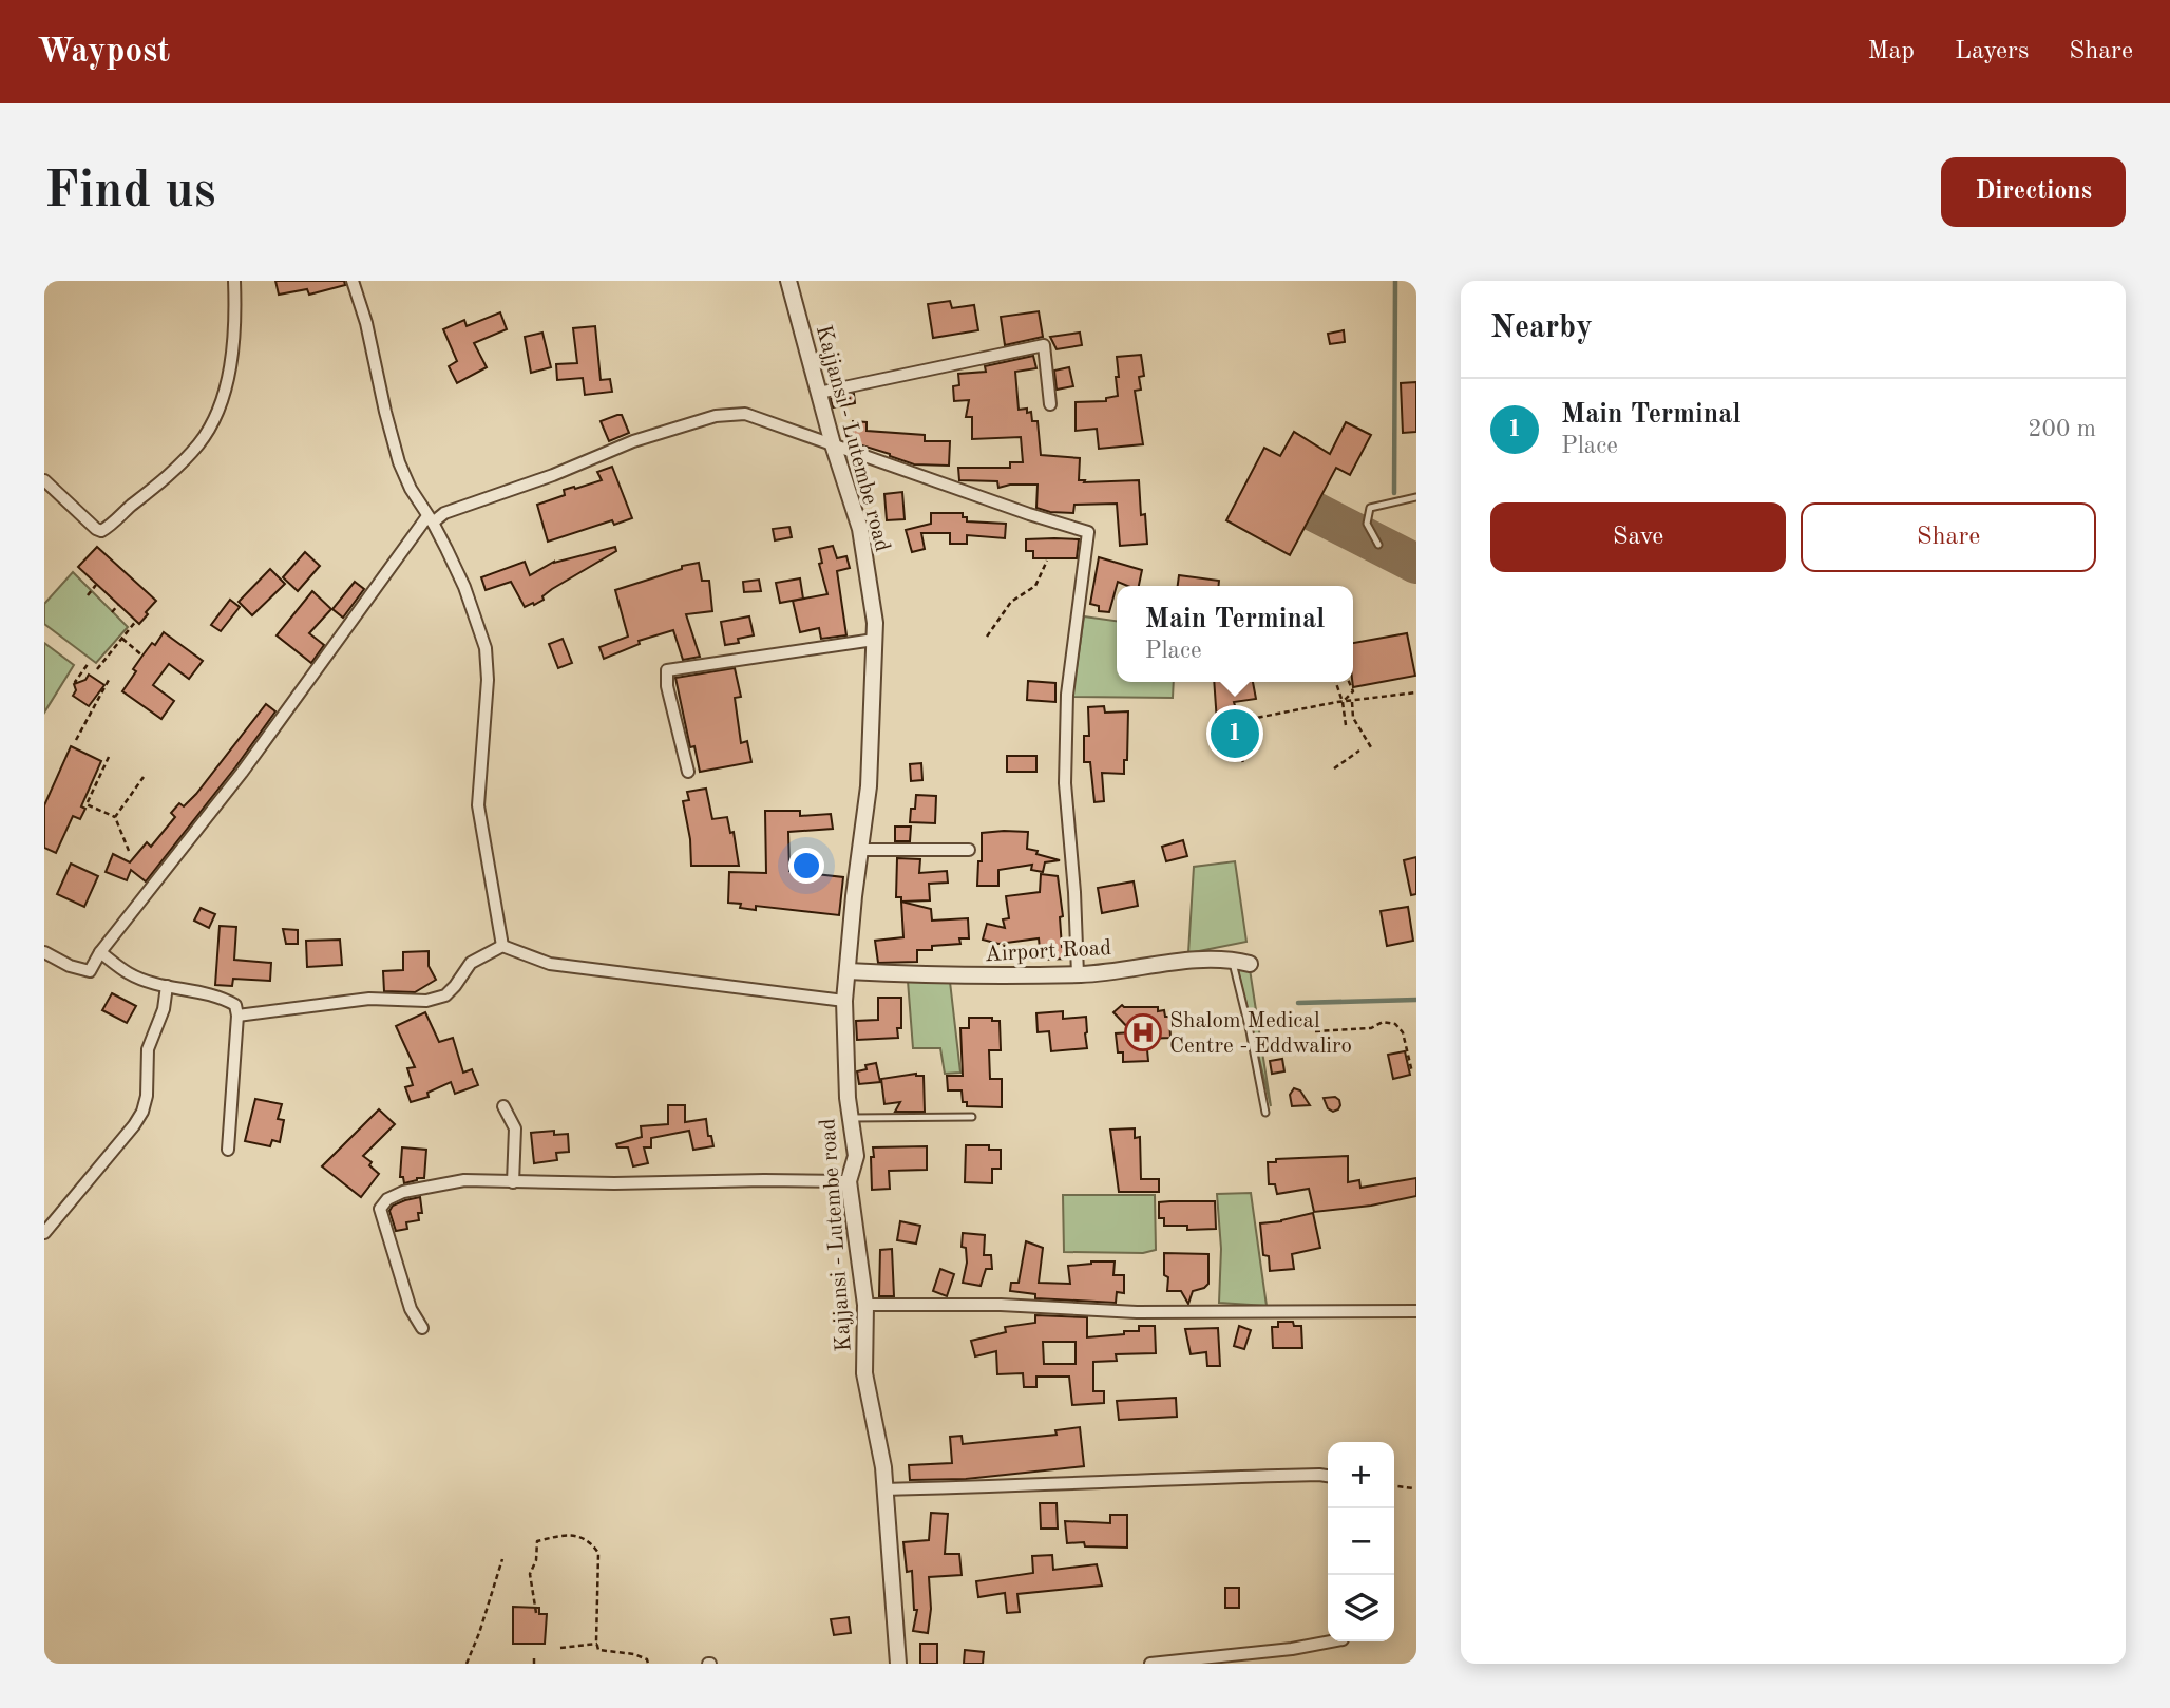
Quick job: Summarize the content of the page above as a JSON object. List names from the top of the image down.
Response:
{
  "streets": {
    "street": ["Kajjansi - Lutembe road", "Airport Road"]
  },
  "crossings": [
    ["Kajjansi - Lutembe road", "Airport Road"]
  ],
  "places": {
    "hospital": ["Shalom Medical Centre - Eddwaliro"]
  },
  "page": {
    "header": "Waypost",
    "nav": ["Map", "Layers", "Share"],
    "buttons": [
      "Directions",
      ["Save", "Share"]
    ],
    "title": "Find us",
    "heading": "Nearby",
    "list": [
      {
        "mark": "1",
        "name": "Main Terminal",
        "note": "Place",
        "value": "200 m"
      }
    ],
    "popup": ["Main Terminal", "Place"],
    "pins": "1",
    "map_buttons": ["+", "−"]
  }
}
